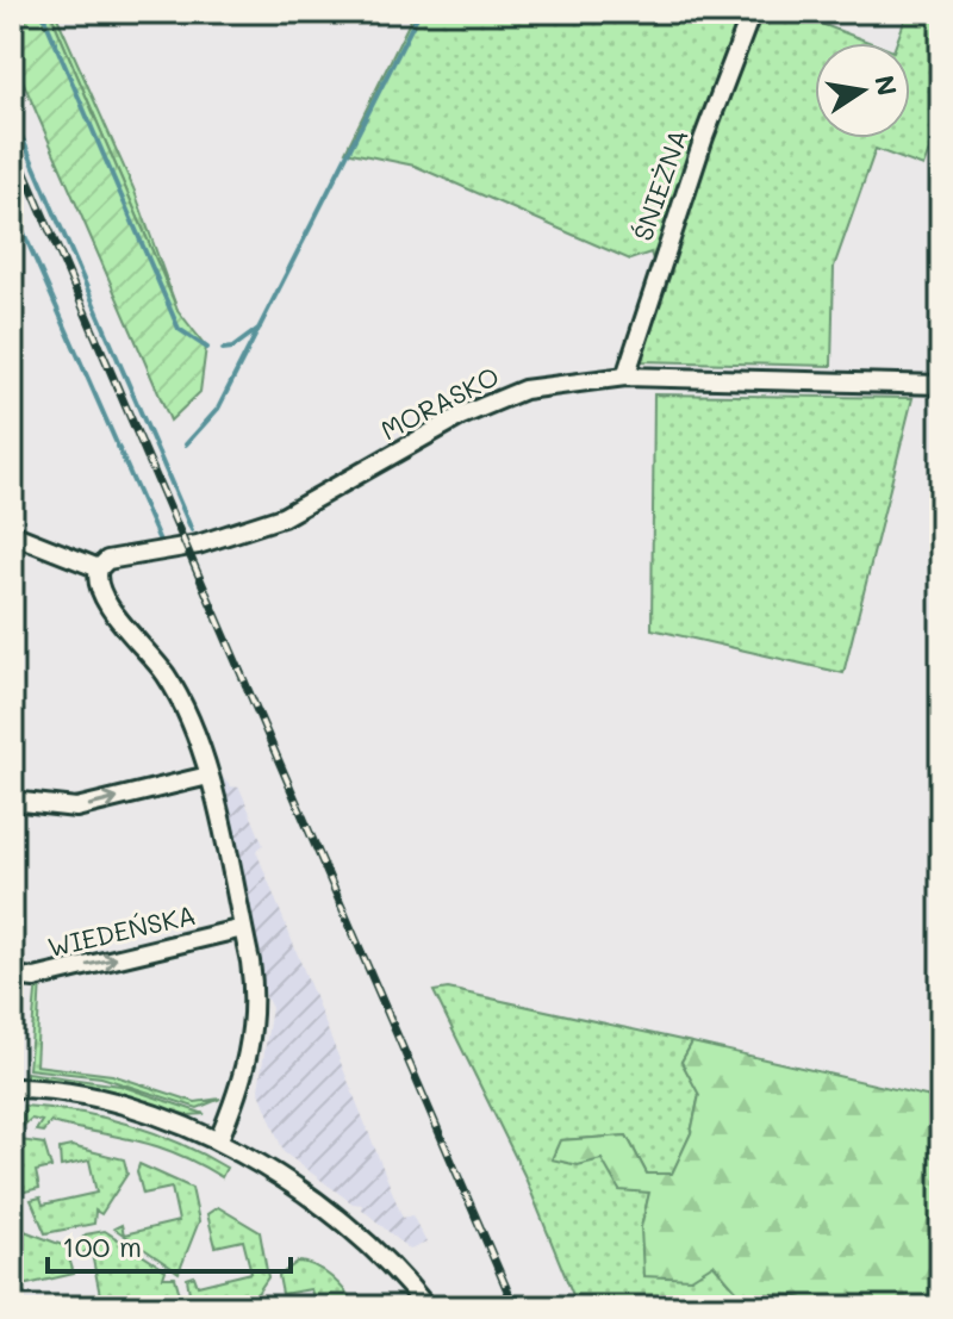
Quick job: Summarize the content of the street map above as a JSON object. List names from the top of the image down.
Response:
{
  "streets": {
    "street": ["ŚNIEŻNA", "MORASKO", "WIEDEŃSKA"]
  },
  "crossings": [
    ["ŚNIEŻNA", "MORASKO"]
  ],
  "one_way": ["WIEDEŃSKA"],
  "scale_bar": "100 m",
  "north": "right"
}
